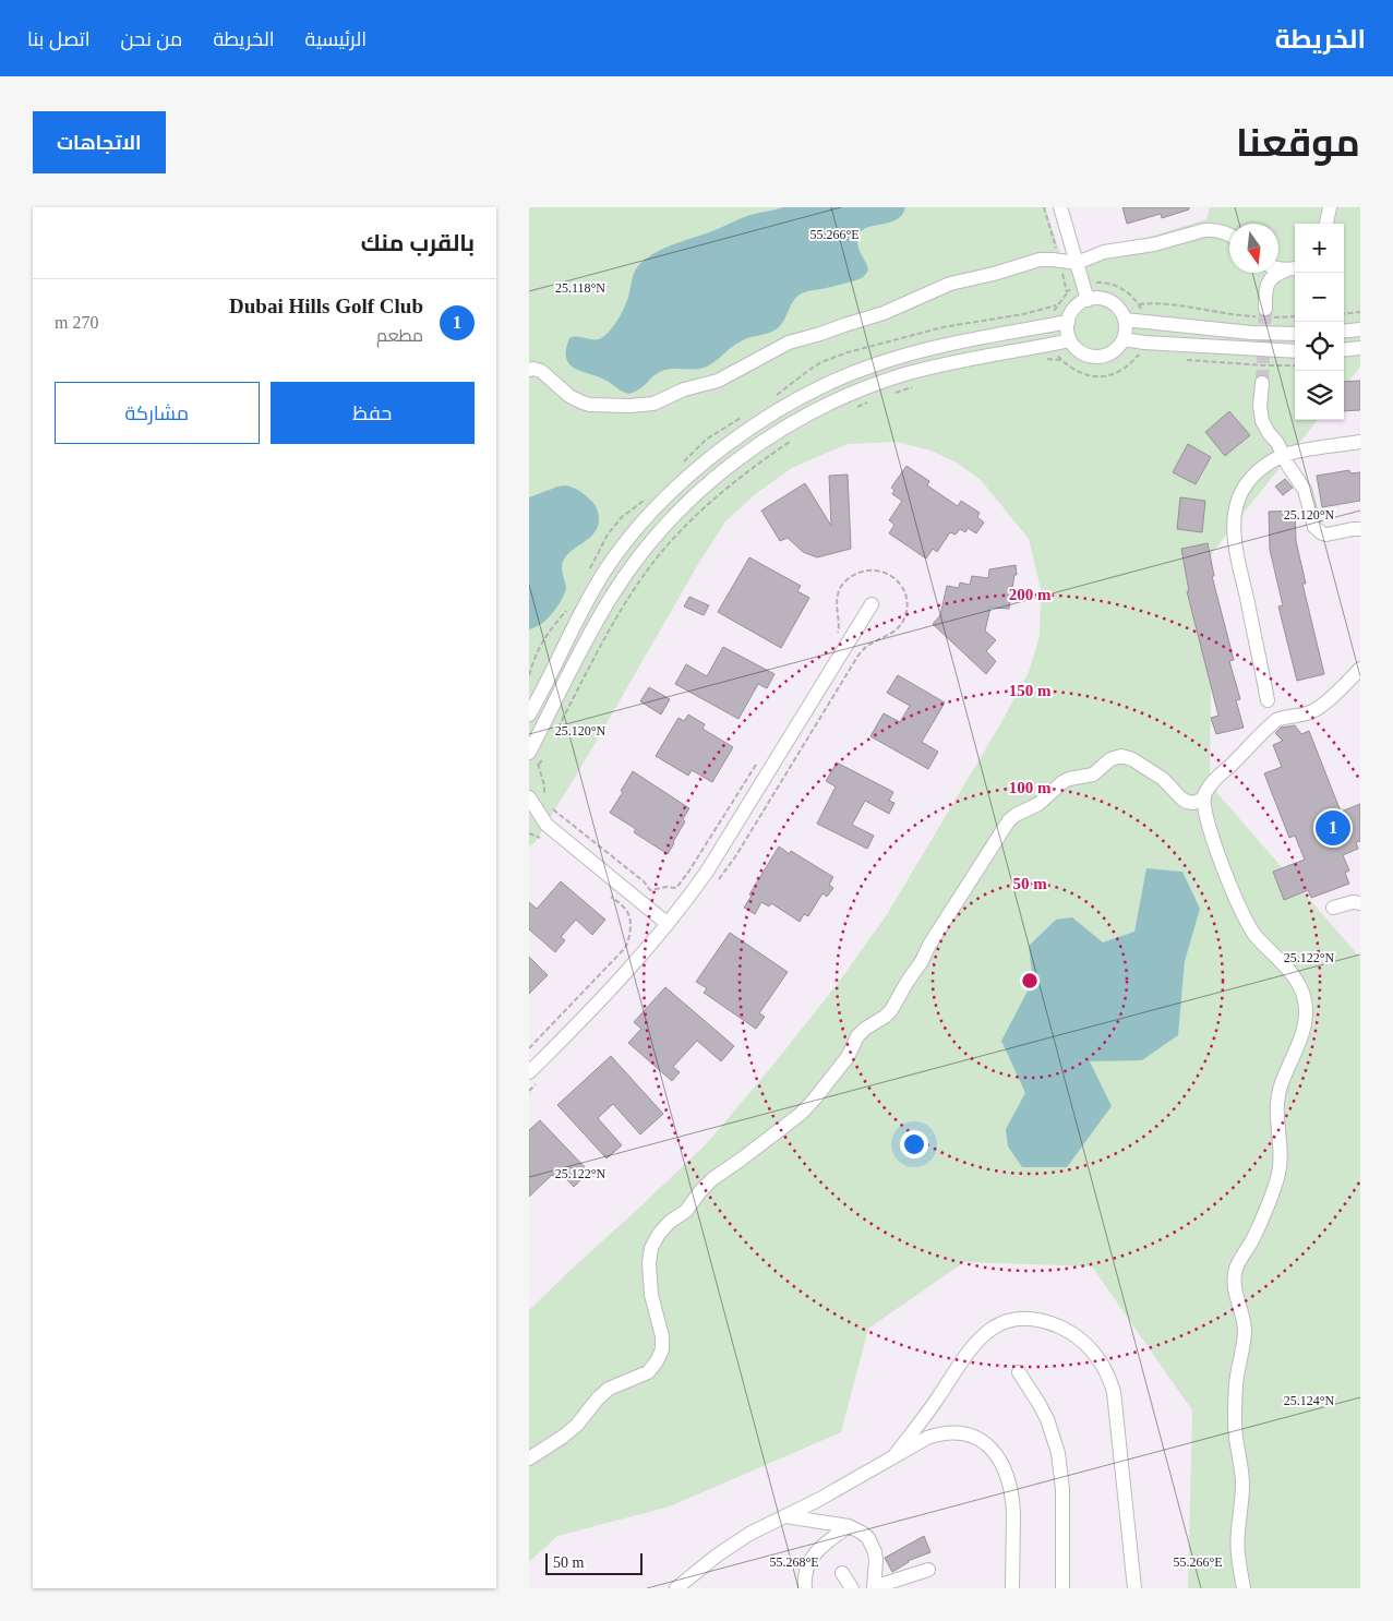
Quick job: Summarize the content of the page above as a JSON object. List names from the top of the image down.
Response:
{
  "scale_bar": "50 m",
  "north": "bottom",
  "page": {
    "header": "الخريطة",
    "nav": [
      "الرئيسية",
      "الخريطة",
      "من نحن",
      "اتصل بنا"
    ],
    "title": "موقعنا",
    "buttons": [
      "الاتجاهات",
      ["حفظ", "مشاركة"]
    ],
    "heading": "بالقرب منك",
    "map_buttons": ["+", "−"],
    "list": [
      {
        "mark": "1",
        "name": "Dubai Hills Golf Club",
        "note": "مطعم",
        "value": "270 m"
      }
    ],
    "pins": "1",
    "scale": "50 m"
  },
  "coordinates": [
    "55.266°E",
    "25.118°N",
    "25.120°N",
    "25.122°N",
    "25.124°N",
    "55.268°E"
  ],
  "rings": [
    "200 m",
    "150 m",
    "100 m",
    "50 m"
  ]
}
